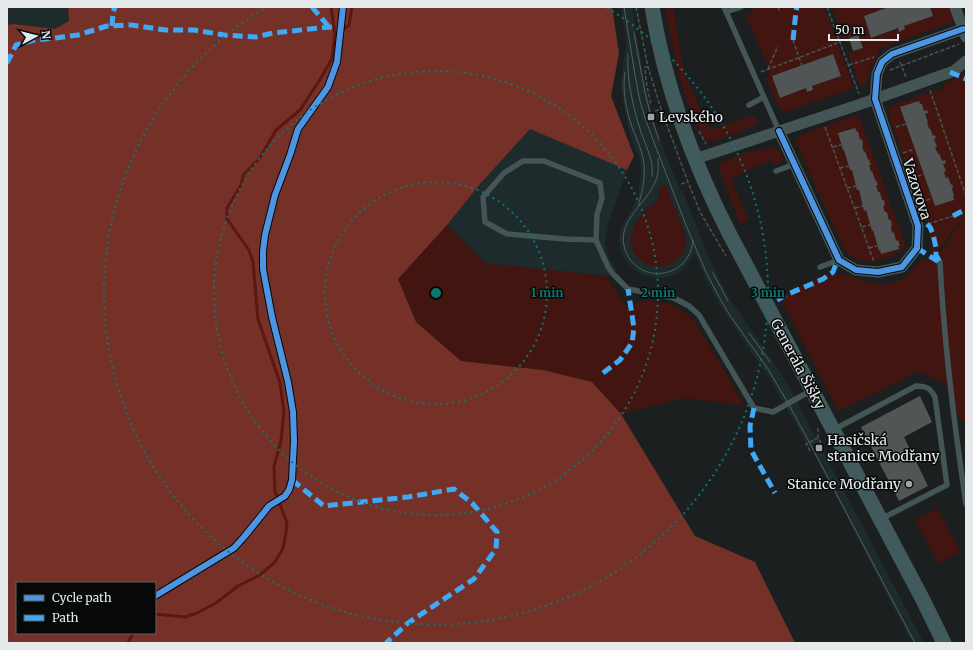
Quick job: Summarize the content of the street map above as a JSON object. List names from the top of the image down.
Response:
{
  "streets": {
    "main road": ["Generála Šišky"],
    "street": ["Vazovova"]
  },
  "places": {
    "transit": ["Levského", "Hasičská stanice Modřany"],
    "other": ["Stanice Modřany"]
  },
  "legend": ["Cycle path", "Path"],
  "scale_bar": "50 m",
  "north": "right",
  "rings": ["1 min", "2 min", "3 min"]
}
